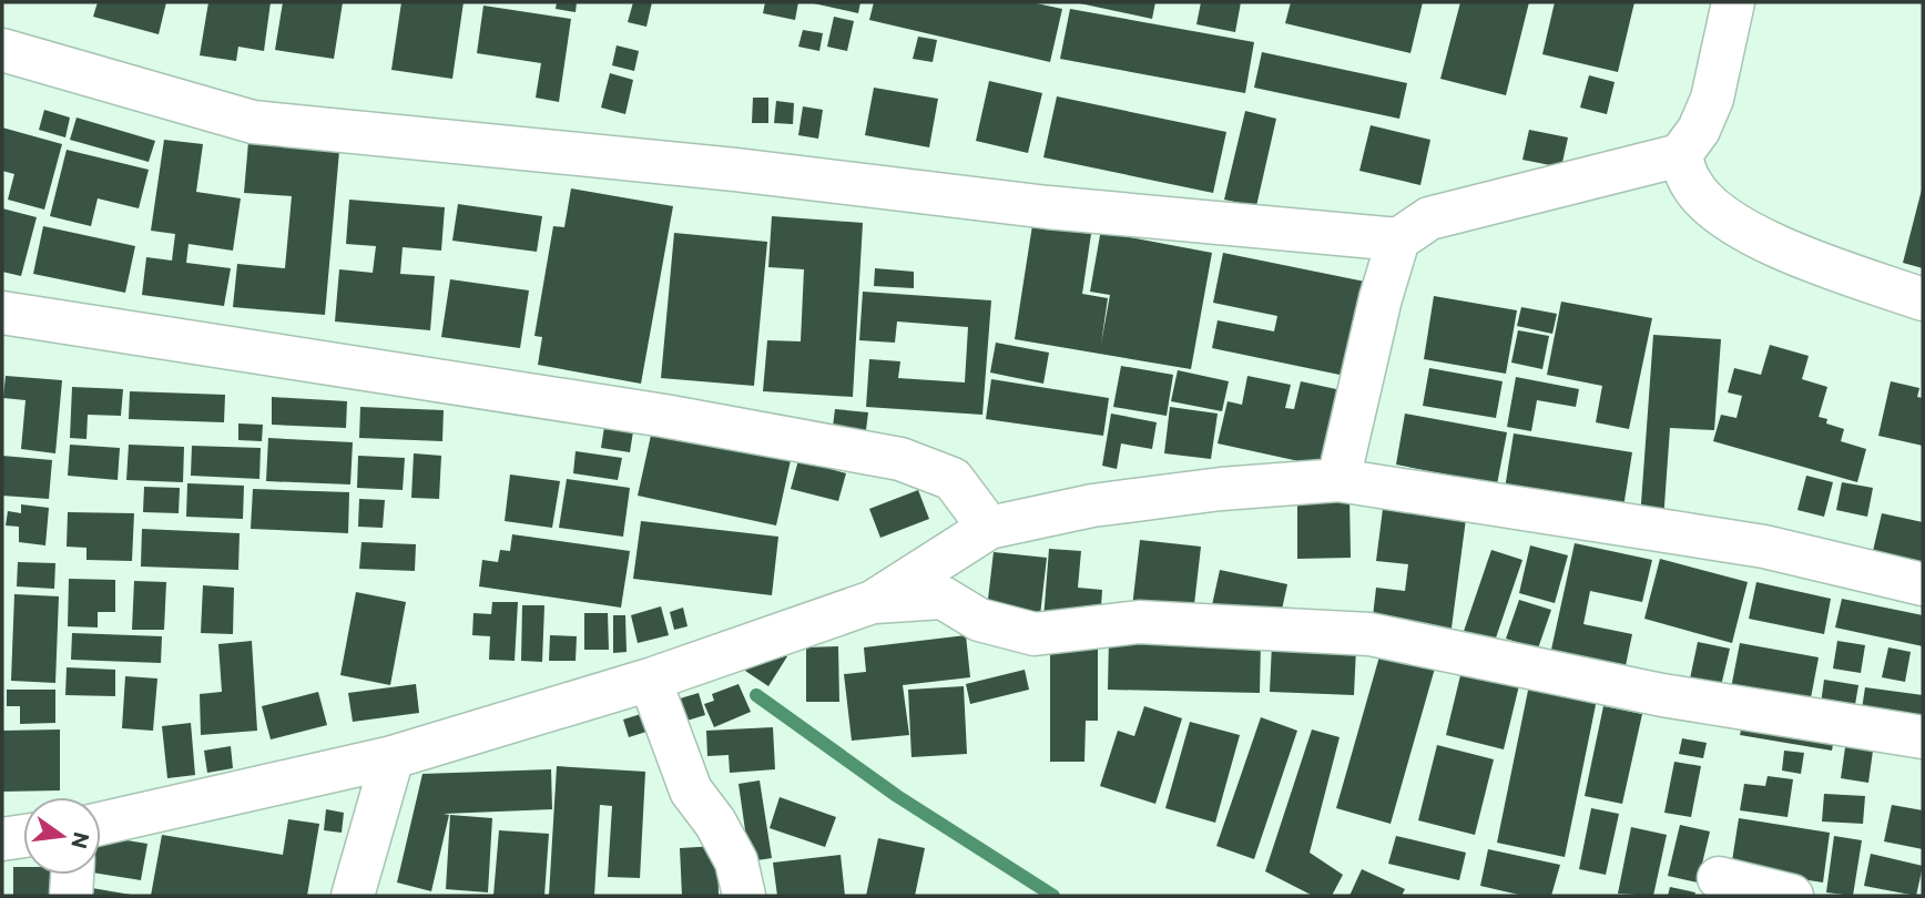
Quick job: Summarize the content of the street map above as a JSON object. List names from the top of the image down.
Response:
{
  "north": "right"
}
